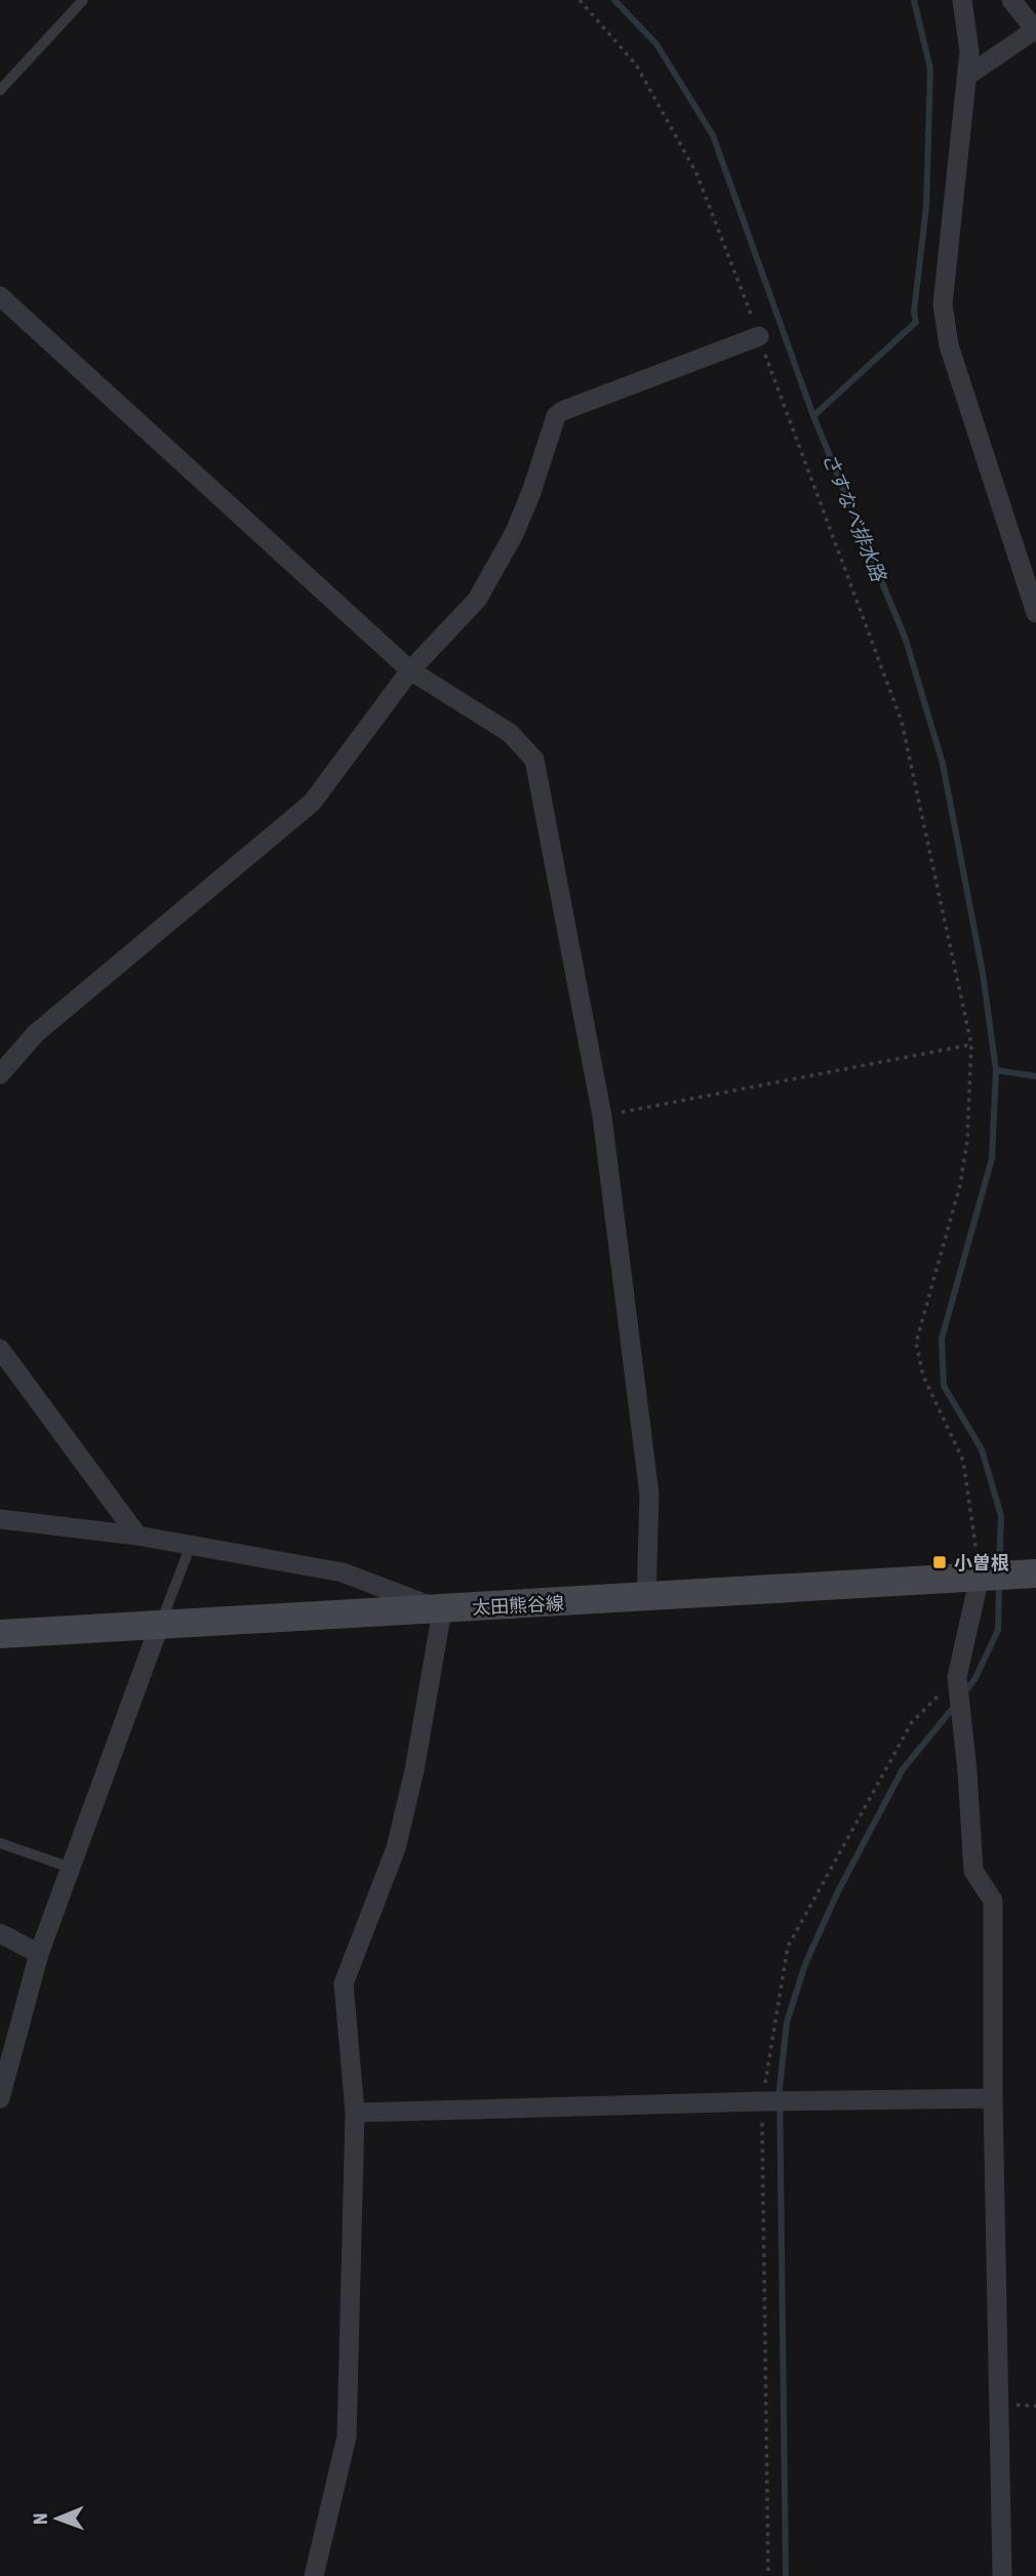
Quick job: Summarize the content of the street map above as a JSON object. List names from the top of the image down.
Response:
{
  "streets": {
    "main road": ["太田熊谷線"]
  },
  "water": ["さすなべ排水路"],
  "places": {
    "transit": ["小曽根"]
  },
  "north": "left"
}
